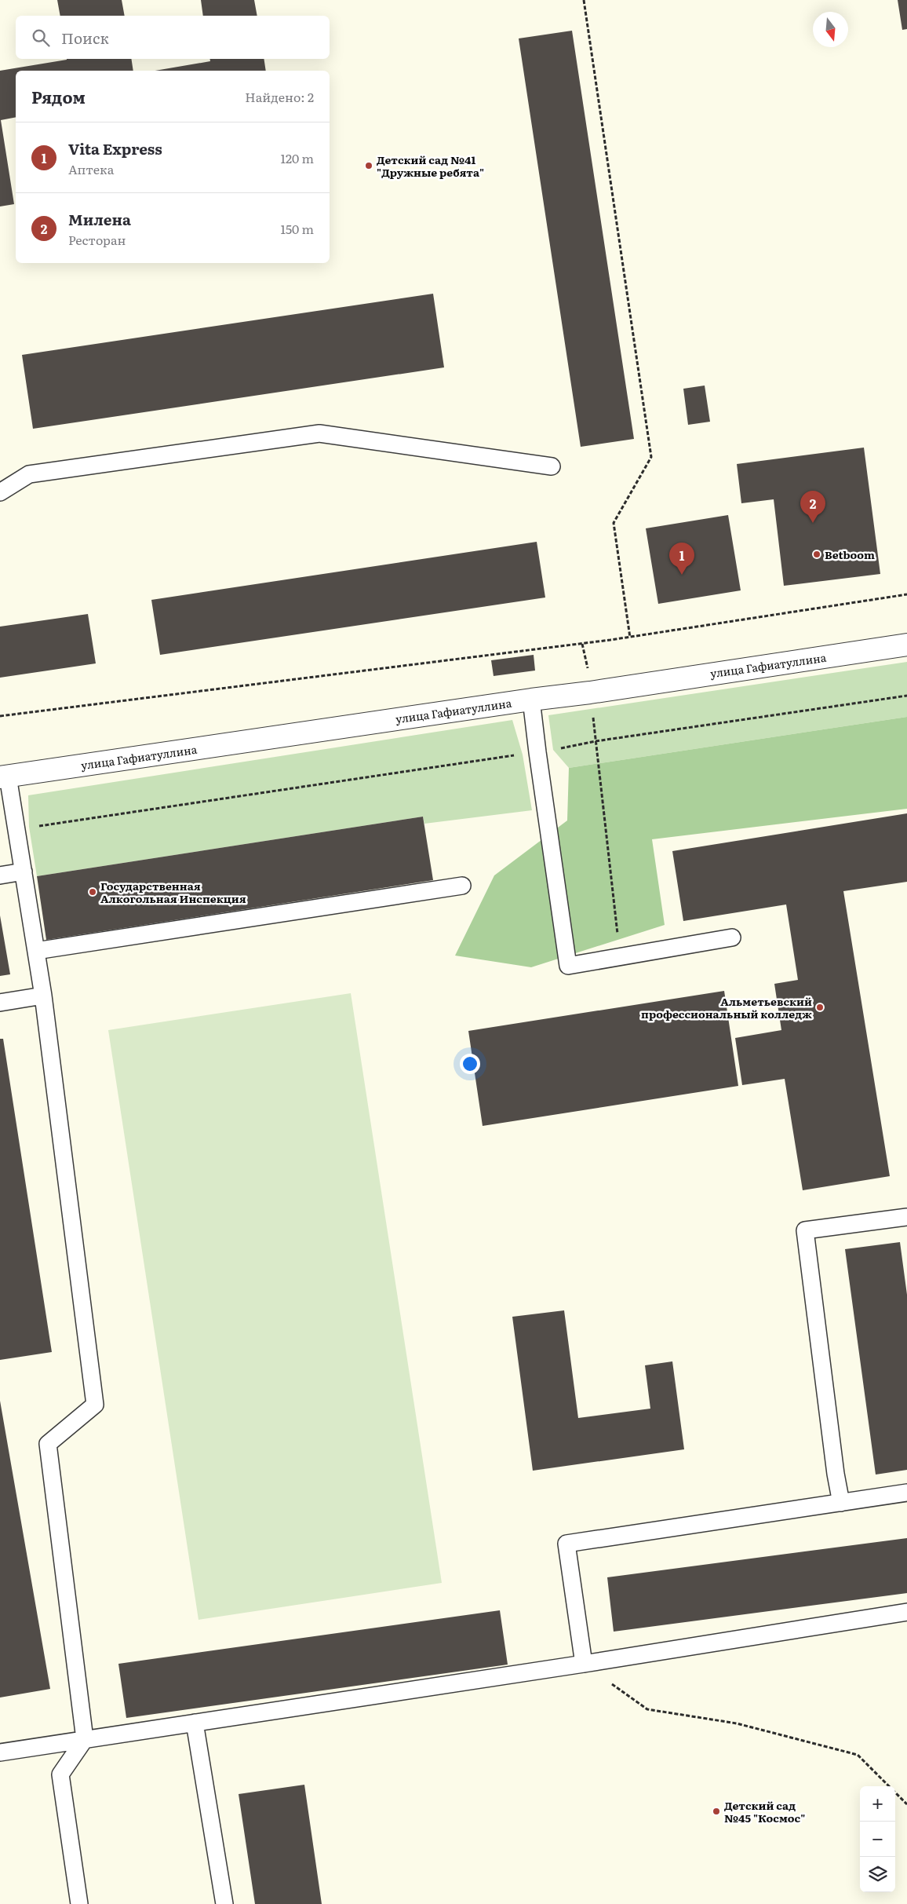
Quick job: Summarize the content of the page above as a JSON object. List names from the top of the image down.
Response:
{
  "streets": {
    "street": ["улица Гафиатуллина"]
  },
  "places": [
    "Детский сад №41 \"Дружные ребята\"",
    "Betboom",
    "Государственная Алкогольная Инспекция",
    "Альметьевский профессиональный колледж",
    "Детский сад №45 \"Космос\""
  ],
  "north": "bottom",
  "page": {
    "search": "Поиск",
    "heading": ["Рядом", "Найдено: 2"],
    "list": [
      {
        "mark": "1",
        "name": "Vita Express",
        "note": "Аптека",
        "value": "120 m"
      },
      {
        "mark": "2",
        "name": "Милена",
        "note": "Ресторан",
        "value": "150 m"
      }
    ],
    "pins": ["2", "1"],
    "map_buttons": ["+", "−"]
  }
}
